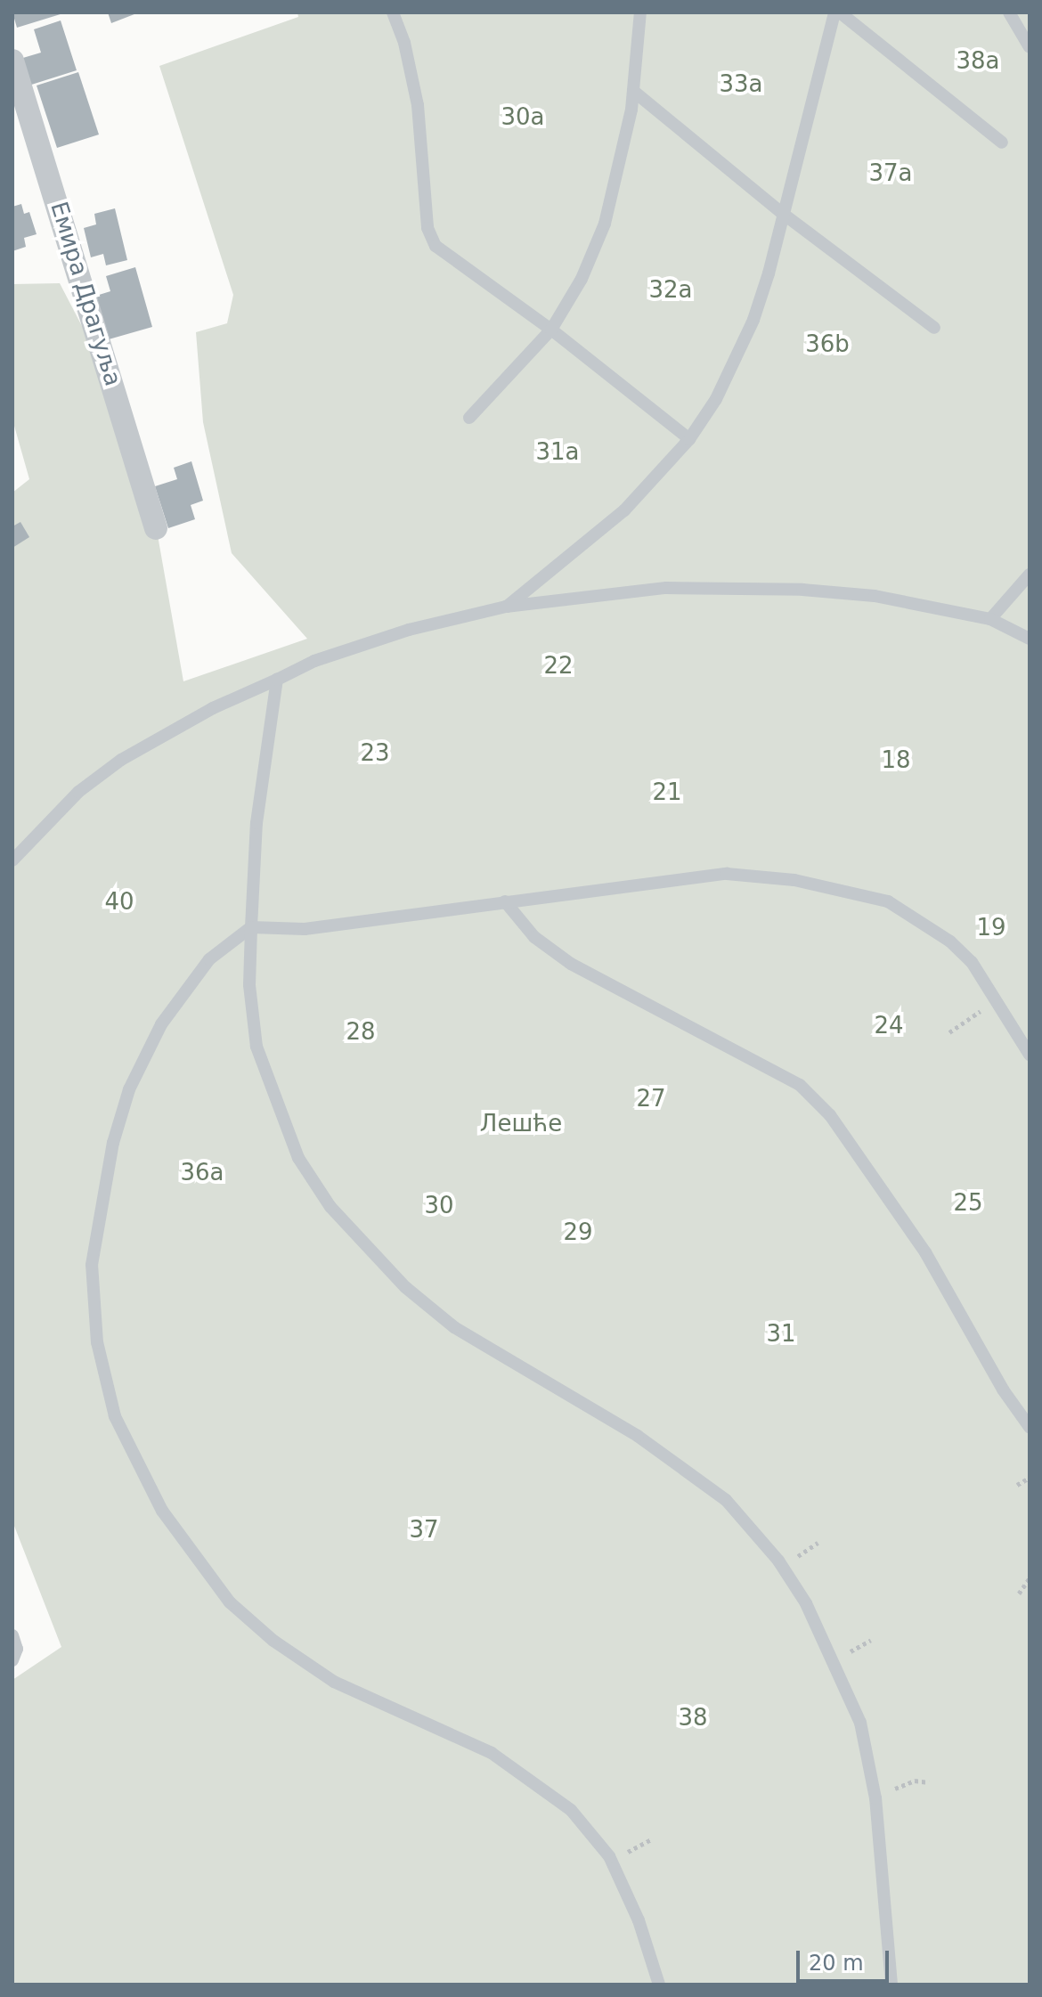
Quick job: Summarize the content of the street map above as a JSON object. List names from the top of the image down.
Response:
{
  "streets": {
    "street": ["Емира Драгуља"]
  },
  "parks": [
    "38a",
    "33a",
    "30a",
    "37a",
    "32a",
    "36b",
    "31a",
    "22",
    "23",
    "18",
    "21",
    "40",
    "19",
    "24",
    "28",
    "27",
    "Лешће",
    "36a",
    "25",
    "30",
    "29",
    "31",
    "37",
    "38"
  ],
  "scale_bar": "20 m"
}
